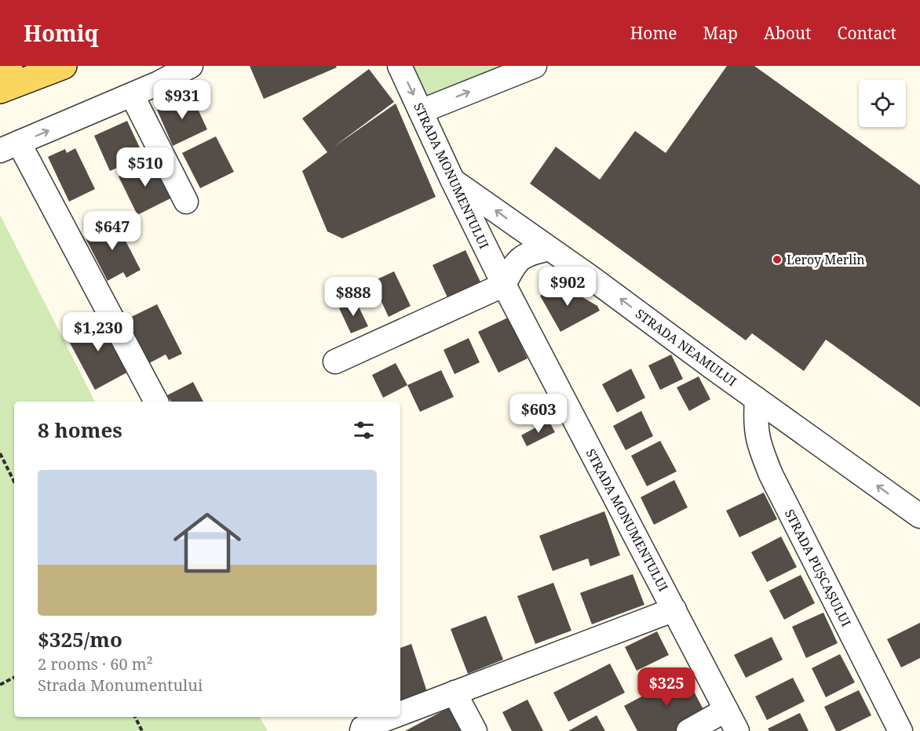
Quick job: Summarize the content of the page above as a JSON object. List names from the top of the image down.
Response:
{
  "streets": {
    "street": ["STRADA MONUMENTULUI", "STRADA NEAMULUI", "STRADA PUȘCAȘULUI"]
  },
  "crossings": [
    ["STRADA MONUMENTULUI", "STRADA NEAMULUI"],
    ["STRADA NEAMULUI", "STRADA PUȘCAȘULUI"]
  ],
  "one_way": ["STRADA NEAMULUI"],
  "places": ["Leroy Merlin"],
  "page": {
    "header": "Homiq",
    "nav": [
      "Home",
      "Map",
      "About",
      "Contact"
    ],
    "price": [
      "$931",
      "$510",
      "$647",
      "$902",
      "$888",
      "$1,230",
      "$603",
      "$325"
    ],
    "heading": "8 homes",
    "list": [
      {
        "name": "$325/mo",
        "note": "2 rooms · 60 m² · Strada Monumentului"
      }
    ]
  }
}
